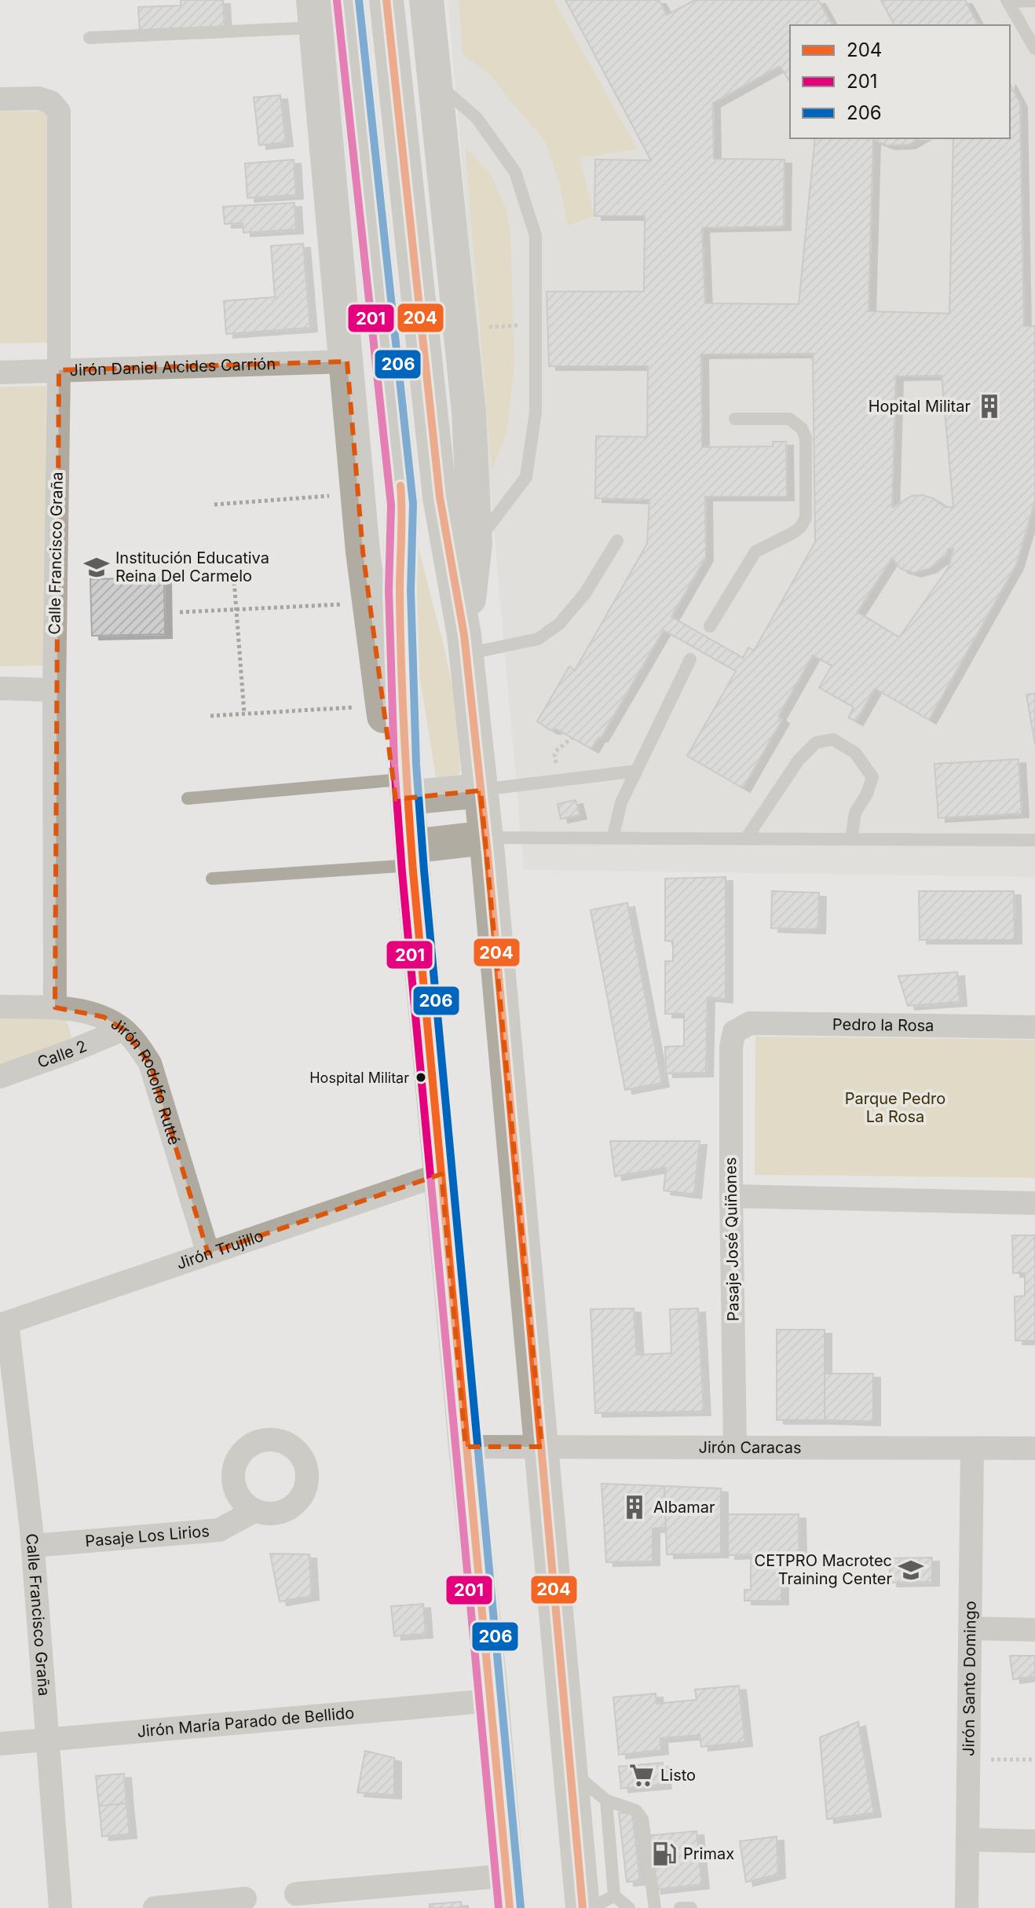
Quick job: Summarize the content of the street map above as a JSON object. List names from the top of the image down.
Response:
{
  "streets": {
    "street": [
      "Jirón Daniel Alcides Carrión",
      "Calle Francisco Graña",
      "Pedro la Rosa",
      "Calle 2",
      "Jirón Rodolfo Rutté",
      "Pasaje José Quiñones",
      "Jirón Trujillo",
      "Jirón Caracas",
      "Pasaje Los Lirios",
      "Jirón Santo Domingo",
      "Jirón María Parado de Bellido"
    ]
  },
  "crossings": [
    ["Jirón Daniel Alcides Carrión", "Calle Francisco Graña"],
    ["Calle Francisco Graña", "Jirón Rodolfo Rutté"],
    ["Calle Francisco Graña", "Jirón Trujillo"],
    ["Calle Francisco Graña", "Pasaje Los Lirios"],
    ["Calle Francisco Graña", "Jirón María Parado de Bellido"],
    ["Pedro la Rosa", "Pasaje José Quiñones"],
    ["Calle 2", "Jirón Rodolfo Rutté"],
    ["Jirón Rodolfo Rutté", "Jirón Trujillo"],
    ["Pasaje José Quiñones", "Jirón Caracas"],
    ["Jirón Caracas", "Jirón Santo Domingo"]
  ],
  "parks": ["Parque Pedro La Rosa"],
  "places": {
    "building": ["Hopital Militar", "Albamar"],
    "school or university": ["Institución Educativa Reina Del Carmelo", "CETPRO Macrotec Training Center"],
    "other": ["Hospital Militar"],
    "supermarket": ["Listo"],
    "fuel station": ["Primax"]
  },
  "lines": ["transit line 204", "transit line 206", "transit line 201"],
  "legend": ["204", "201", "206"]
}
